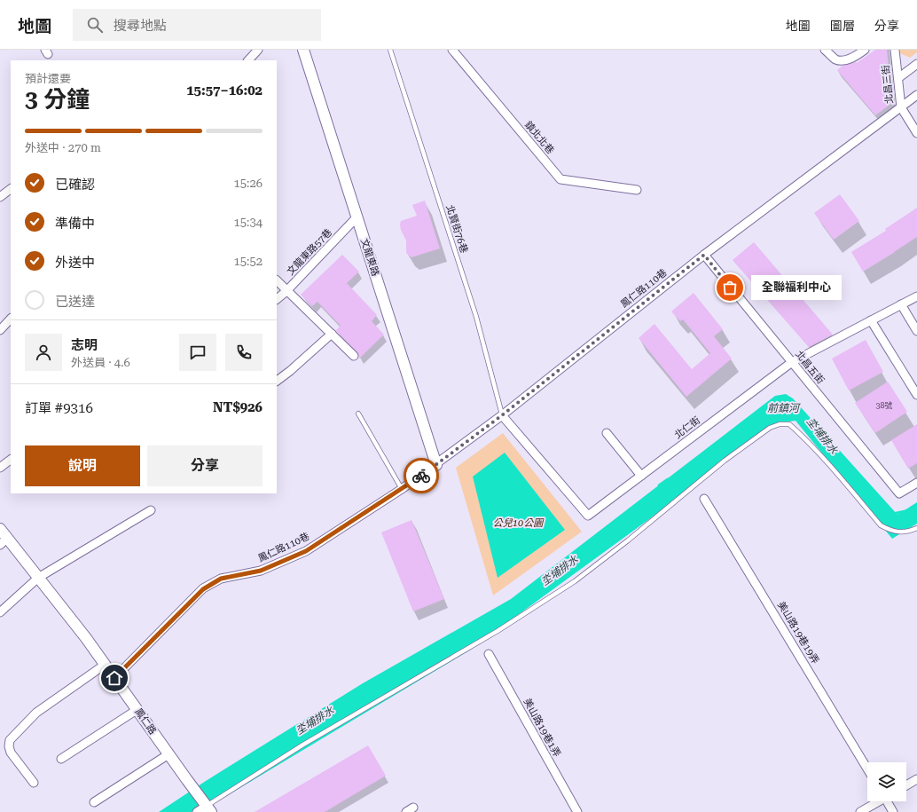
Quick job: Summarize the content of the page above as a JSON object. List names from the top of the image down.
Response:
{
  "streets": {
    "street": [
      "北昌三街",
      "鎮北北巷",
      "文龍東路57巷",
      "文龍東路",
      "鳳仁路110巷",
      "北昌五街",
      "北仁街",
      "美山路19巷19弄",
      "鳳仁路",
      "美山路19巷1弄"
    ],
    "lane": ["北賢街76巷"]
  },
  "crossings": [
    ["北昌三街", "鳳仁路110巷"],
    ["北賢街76巷", "鳳仁路110巷"],
    ["北賢街76巷", "北仁街"],
    ["文龍東路57巷", "文龍東路"],
    ["文龍東路", "鳳仁路110巷"],
    ["鳳仁路110巷", "北昌五街"],
    ["鳳仁路110巷", "北仁街"],
    ["鳳仁路110巷", "鳳仁路"],
    ["北昌五街", "北仁街"]
  ],
  "water": ["前鎮河", "坔埔排水"],
  "parks": ["公兒10公園"],
  "places": ["全聯福利中心"],
  "house_numbers": ["38號"],
  "page": {
    "header": "地圖",
    "search": "搜尋地點",
    "nav": ["地圖", "圖層", "分享"],
    "heading": ["3 分鐘", "預計還要", "15:57–16:02"],
    "panel": [
      "志明",
      "外送員 · 4.6",
      "訂單 #9316",
      "NT$926"
    ],
    "bar": "外送中 · 270 m",
    "list": [
      ["已確認", "15:26"],
      ["準備中", "15:34"],
      ["外送中", "15:52"],
      "已送達"
    ],
    "bubble": "全聯福利中心",
    "buttons": ["說明", "分享"]
  }
}
